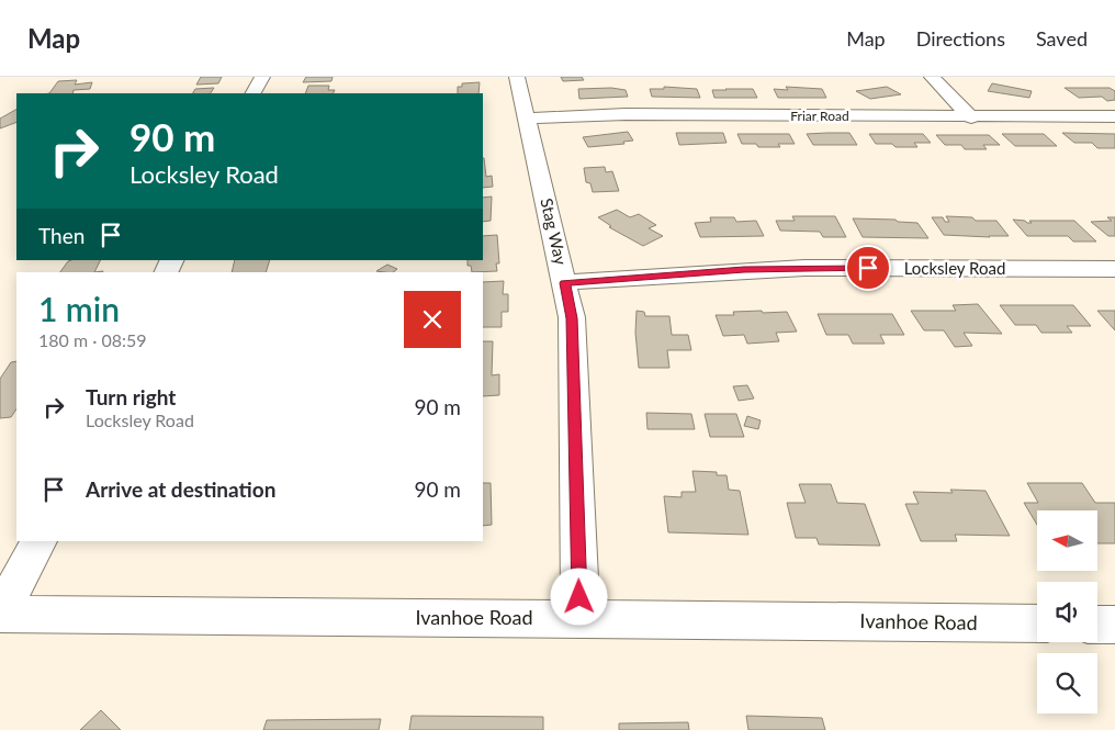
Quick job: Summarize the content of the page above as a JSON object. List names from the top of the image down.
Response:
{
  "streets": {
    "street": [
      "Friar Road",
      "Stag Way",
      "Locksley Road",
      "Ivanhoe Road"
    ]
  },
  "crossings": [
    ["Friar Road", "Stag Way"],
    ["Stag Way", "Locksley Road"],
    ["Stag Way", "Ivanhoe Road"]
  ],
  "north": "left",
  "page": {
    "header": "Map",
    "nav": ["Map", "Directions", "Saved"],
    "turn": ["90 m", "Locksley Road"],
    "then": "Then",
    "heading": ["1 min", "180 m · 08:59"],
    "list": [
      {
        "name": "Turn right",
        "note": "Locksley Road",
        "value": "90 m"
      },
      {
        "name": "Arrive at destination",
        "value": "90 m"
      }
    ]
  }
}
